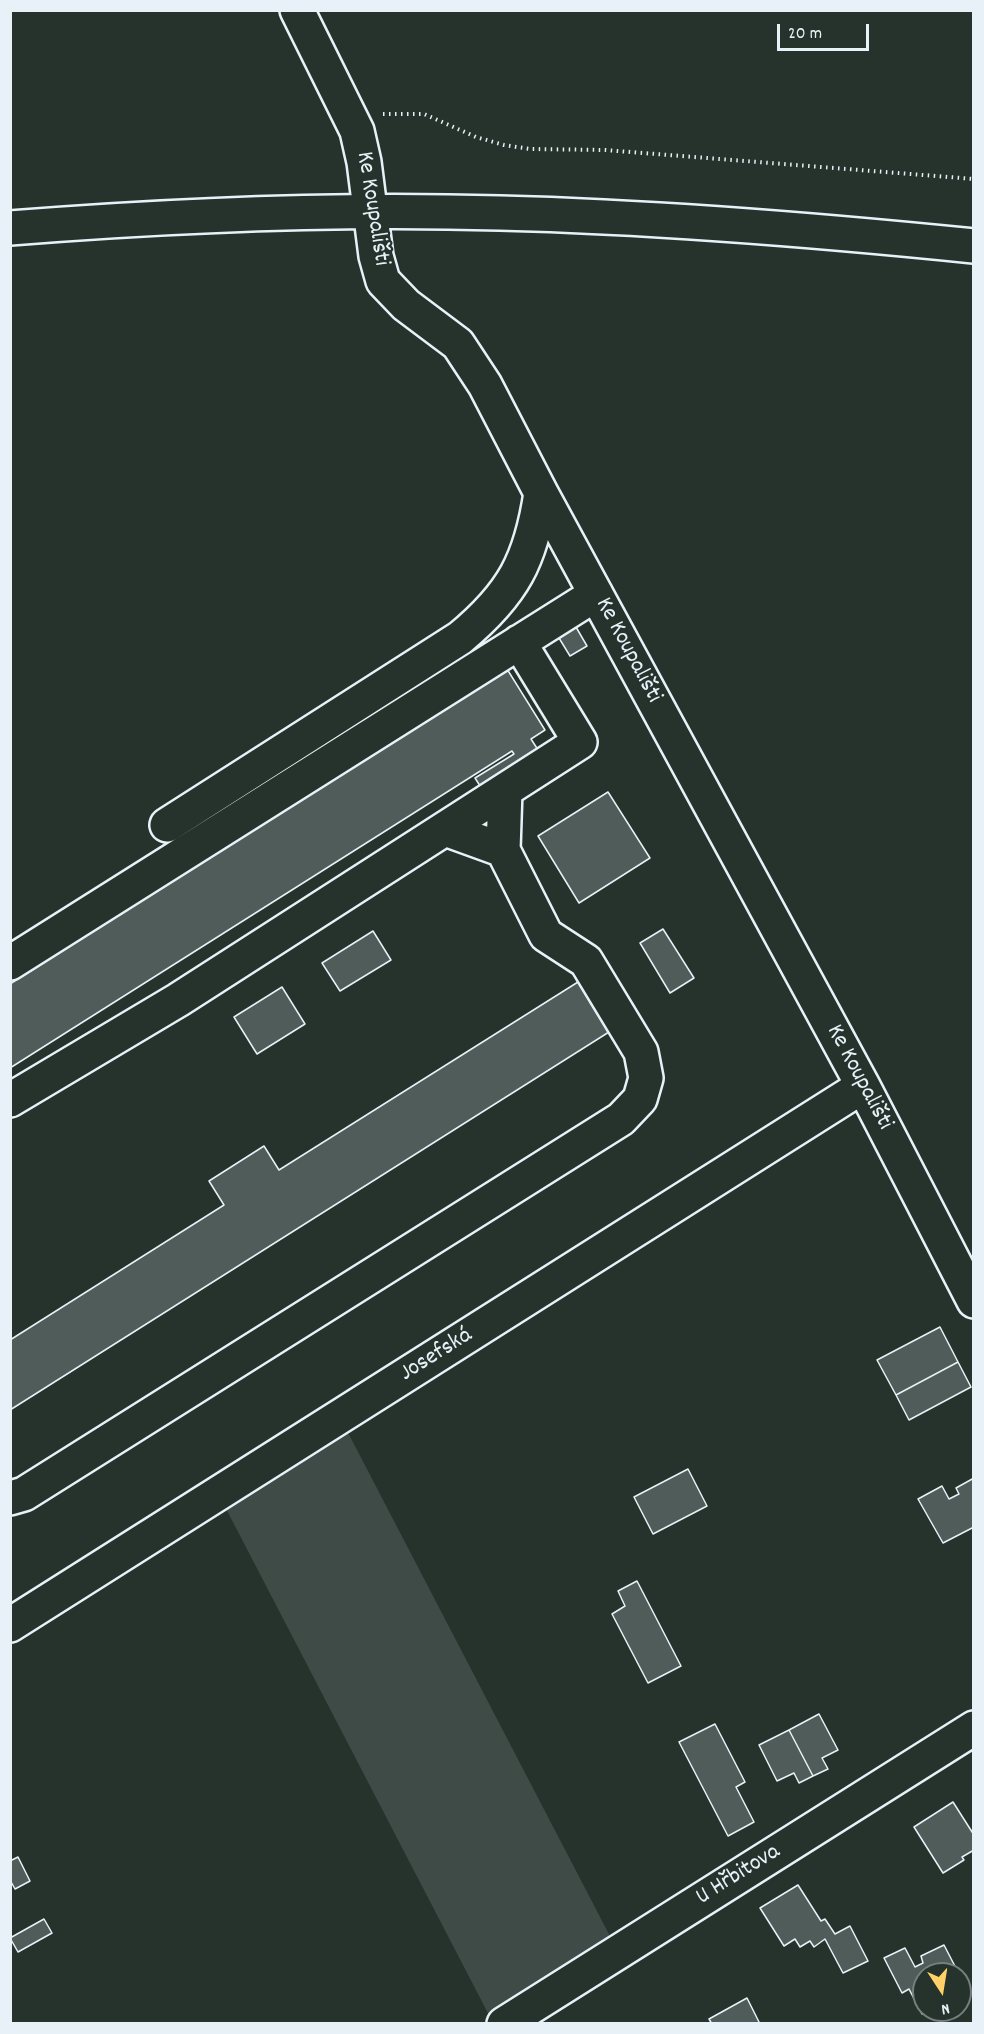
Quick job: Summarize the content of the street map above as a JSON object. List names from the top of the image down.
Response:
{
  "streets": {
    "street": ["Ke Koupališti", "Josefská", "U Hřbitova"]
  },
  "crossings": [
    ["Ke Koupališti", "Josefská"]
  ],
  "scale_bar": "20 m",
  "north": "bottom"
}
